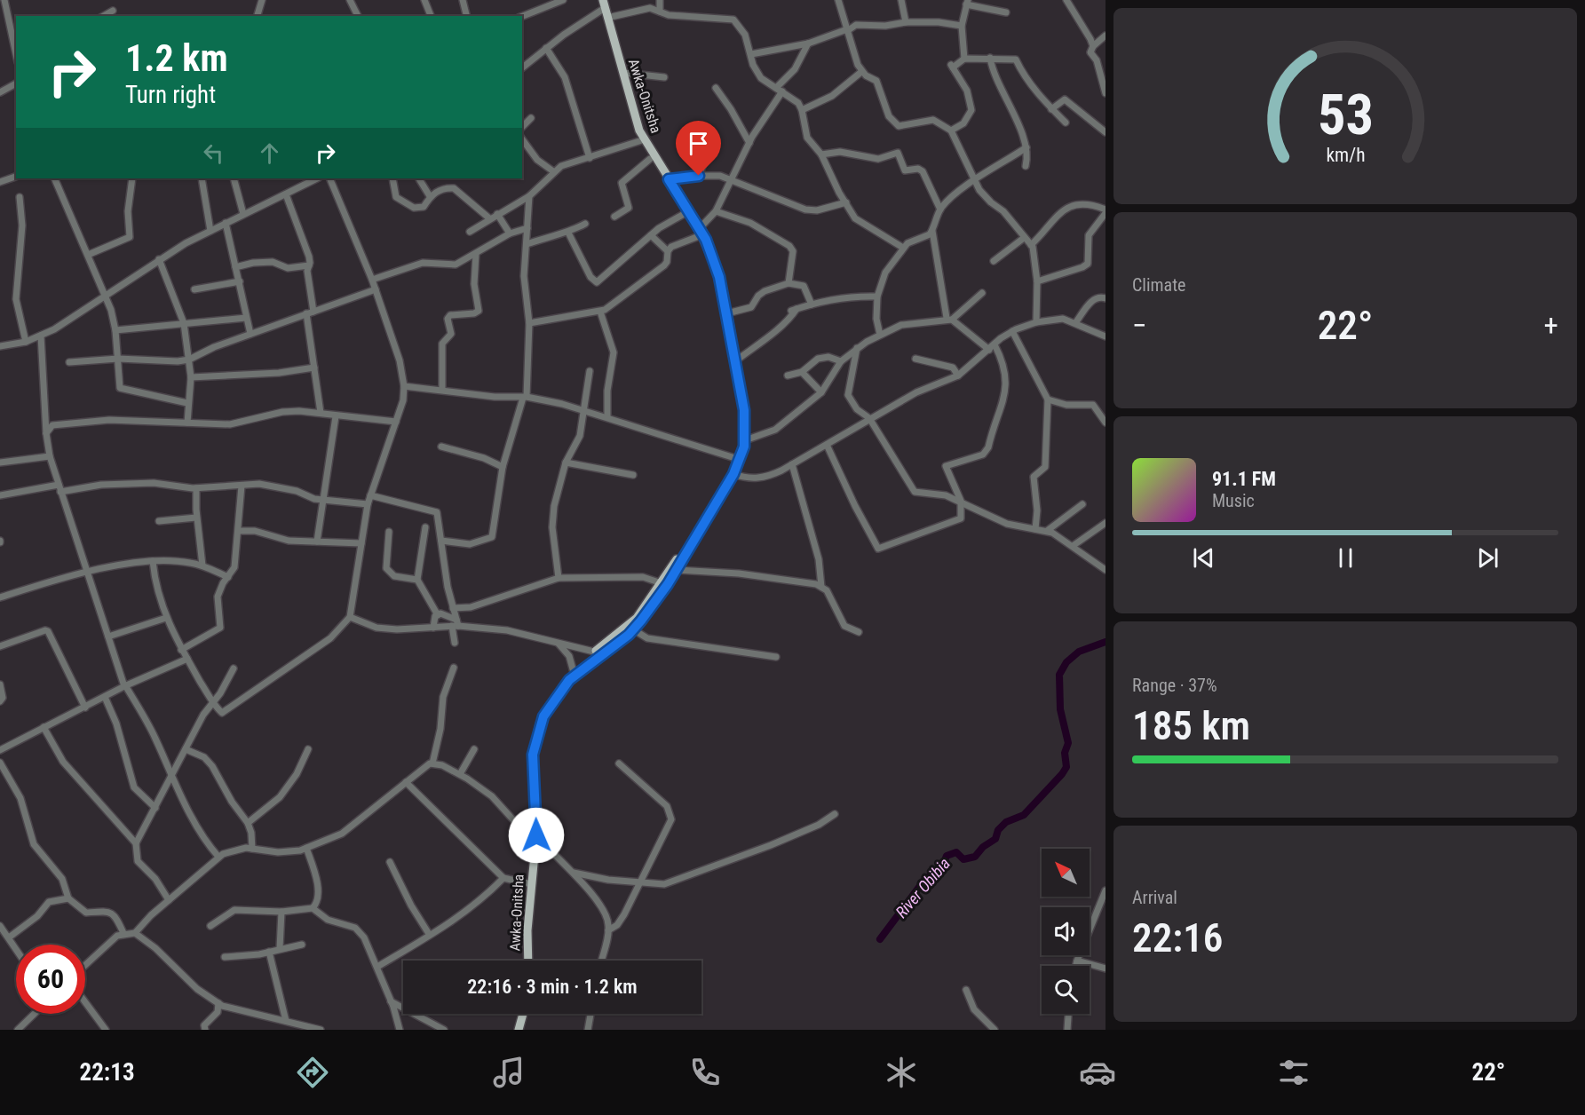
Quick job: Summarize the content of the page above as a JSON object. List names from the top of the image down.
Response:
{
  "streets": {
    "main road": ["Awka-Onitsha"]
  },
  "water": ["River Obibia"],
  "north": "top left",
  "page": {
    "turn": ["1.2 km", "Turn right"],
    "tile": [
      "Climate",
      ["Range · 37%", "185 km"],
      ["Arrival", "22:16"]
    ],
    "heat": ["−", "22°", "+"],
    "song": ["91.1 FM", "Music"],
    "limit": "60",
    "trip": "22:16 · 3 min · 1.2 km",
    "tabs": ["22:13", "22°"],
    "gauge": ["53", "km/h"]
  }
}
